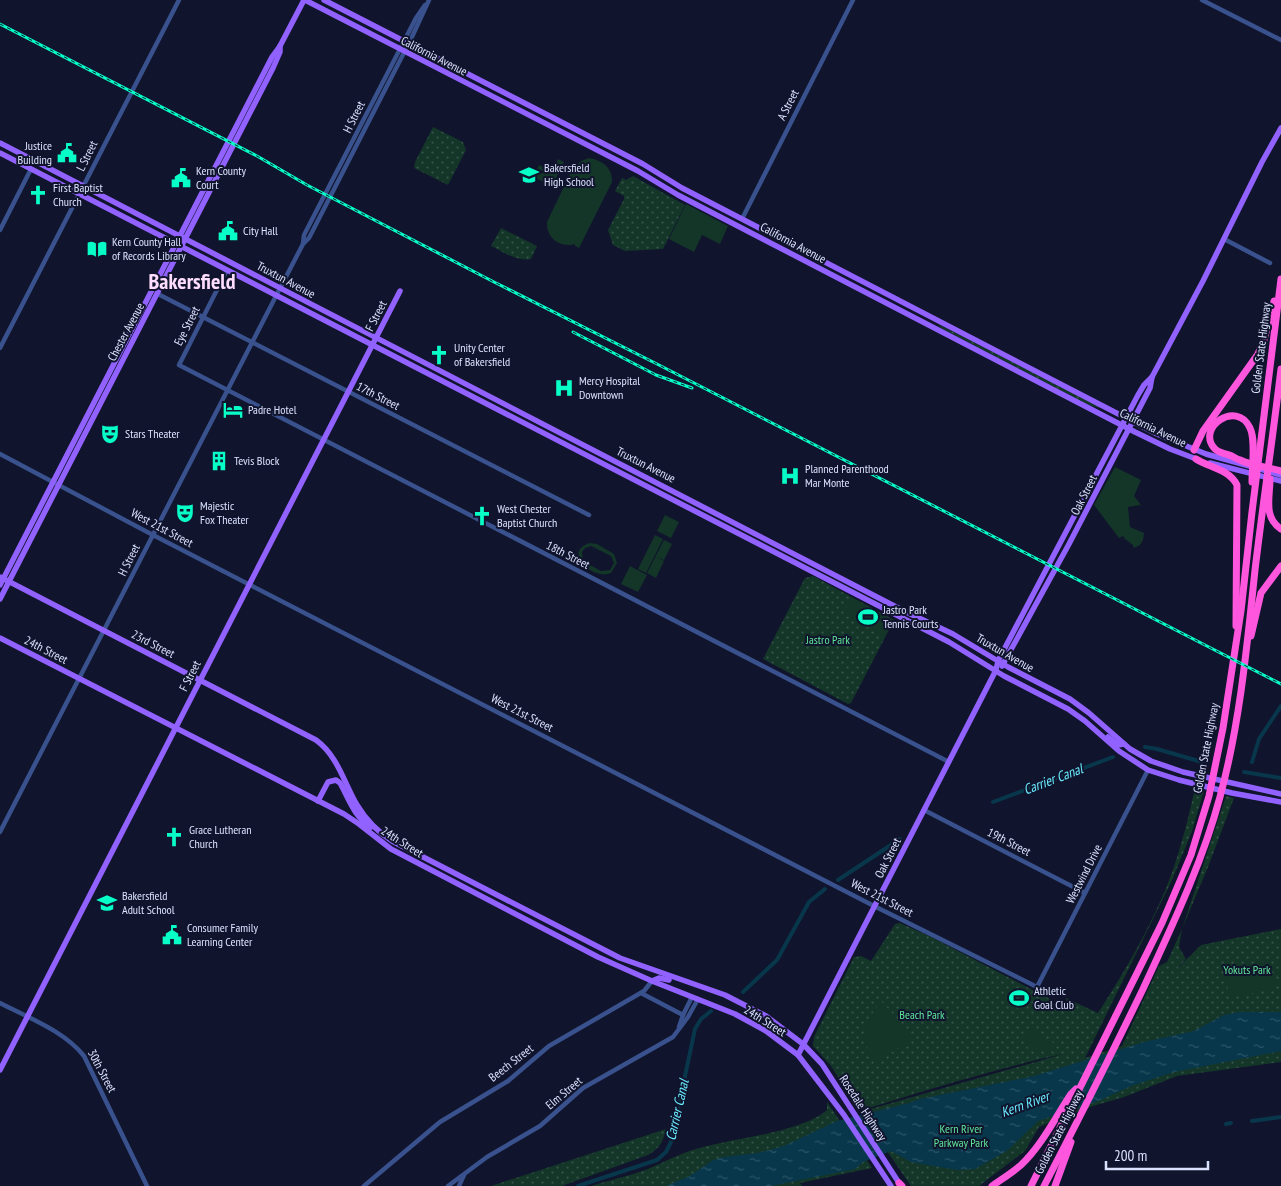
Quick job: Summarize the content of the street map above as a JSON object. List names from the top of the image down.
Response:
{
  "streets": {
    "highway": ["Golden State Highway"],
    "main road": [
      "California Avenue",
      "Truxtun Avenue",
      "F Street",
      "Chester Avenue",
      "Oak Street",
      "23rd Street",
      "24th Street",
      "Rosedale Highway"
    ],
    "street": [
      "A Street",
      "H Street",
      "L Street",
      "Eye Street",
      "17th Street",
      "West 21st Street",
      "18th Street",
      "19th Street",
      "Westwind Drive",
      "Beech Street",
      "30th Street",
      "Elm Street"
    ]
  },
  "crossings": [
    ["California Avenue", "A Street"],
    ["California Avenue", "H Street"],
    ["California Avenue", "Chester Avenue"],
    ["California Avenue", "Oak Street"],
    ["H Street", "Truxtun Avenue"],
    ["H Street", "17th Street"],
    ["H Street", "West 21st Street"],
    ["H Street", "18th Street"],
    ["H Street", "23rd Street"],
    ["H Street", "24th Street"],
    ["L Street", "Truxtun Avenue"],
    ["Truxtun Avenue", "F Street"],
    ["Truxtun Avenue", "Eye Street"],
    ["Truxtun Avenue", "Chester Avenue"],
    ["Truxtun Avenue", "Oak Street"],
    ["Truxtun Avenue", "Westwind Drive"],
    ["F Street", "17th Street"],
    ["F Street", "West 21st Street"],
    ["F Street", "18th Street"],
    ["F Street", "23rd Street"],
    ["F Street", "24th Street"],
    ["F Street", "30th Street"],
    ["Eye Street", "17th Street"],
    ["Eye Street", "18th Street"],
    ["Chester Avenue", "17th Street"],
    ["Chester Avenue", "West 21st Street"],
    ["Chester Avenue", "23rd Street"],
    ["Oak Street", "West 21st Street"],
    ["Oak Street", "18th Street"],
    ["Oak Street", "24th Street"],
    ["Oak Street", "19th Street"],
    ["Oak Street", "Rosedale Highway"],
    ["West 21st Street", "Westwind Drive"],
    ["23rd Street", "24th Street"],
    ["24th Street", "Beech Street"],
    ["24th Street", "Elm Street"],
    ["24th Street", "Rosedale Highway"],
    ["19th Street", "Westwind Drive"]
  ],
  "districts": ["Bakersfield"],
  "water": ["Carrier Canal", "Kern River"],
  "parks": [
    "Jastro Park",
    "Yokuts Park",
    "Beach Park",
    "Kern River Parkway Park"
  ],
  "places": {
    "public building": [
      "Justice Building",
      "Kern County Court",
      "City Hall",
      "Consumer Family Learning Center"
    ],
    "school or university": ["Bakersfield High School", "Bakersfield Adult School"],
    "church": [
      "First Baptist Church",
      "Unity Center of Bakersfield",
      "West Chester Baptist Church",
      "Grace Lutheran Church"
    ],
    "library": ["Kern County Hall of Records Library"],
    "hospital": ["Mercy Hospital Downtown", "Planned Parenthood Mar Monte"],
    "hotel": ["Padre Hotel"],
    "theatre": ["Stars Theater", "Majestic Fox Theater"],
    "building": ["Tevis Block"],
    "sports": ["Jastro Park Tennis Courts", "Athletic Goal Club"]
  },
  "scale_bar": "200 m"
}
